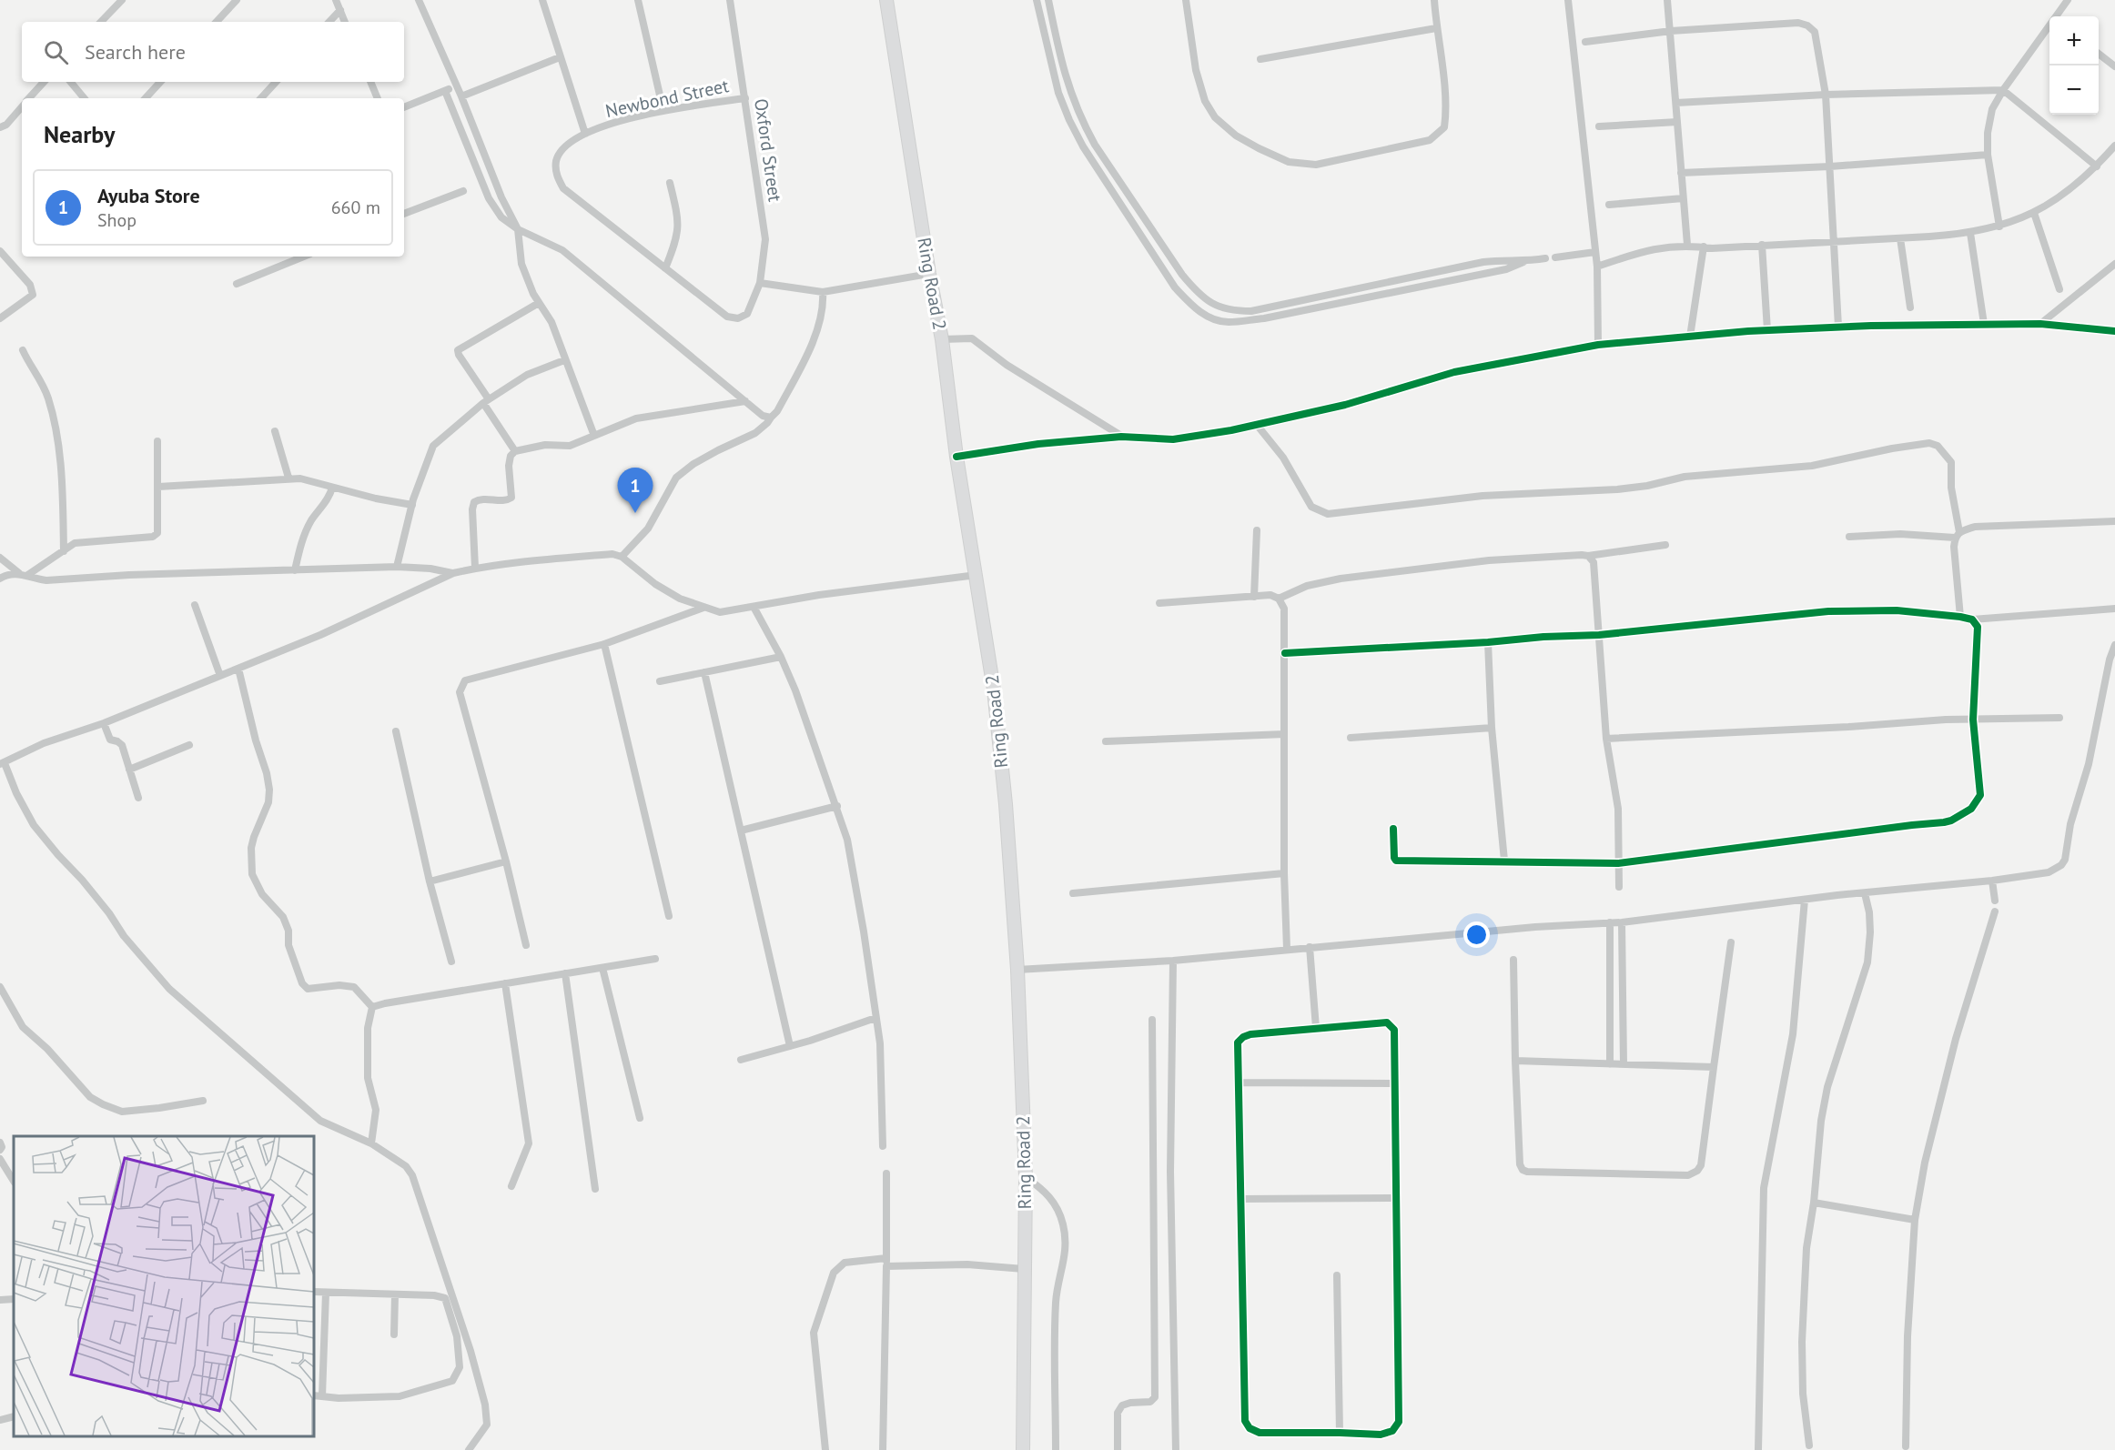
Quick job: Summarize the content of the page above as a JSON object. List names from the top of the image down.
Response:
{
  "streets": {
    "main road": ["Ring Road 2"],
    "street": ["Newbond Street", "Oxford Street"]
  },
  "crossings": [
    ["Newbond Street", "Oxford Street"]
  ],
  "page": {
    "map_buttons": ["+", "−"],
    "search": "Search here",
    "heading": "Nearby",
    "list": [
      {
        "mark": "1",
        "name": "Ayuba Store",
        "note": "Shop",
        "value": "660 m"
      }
    ],
    "pins": "1"
  }
}
